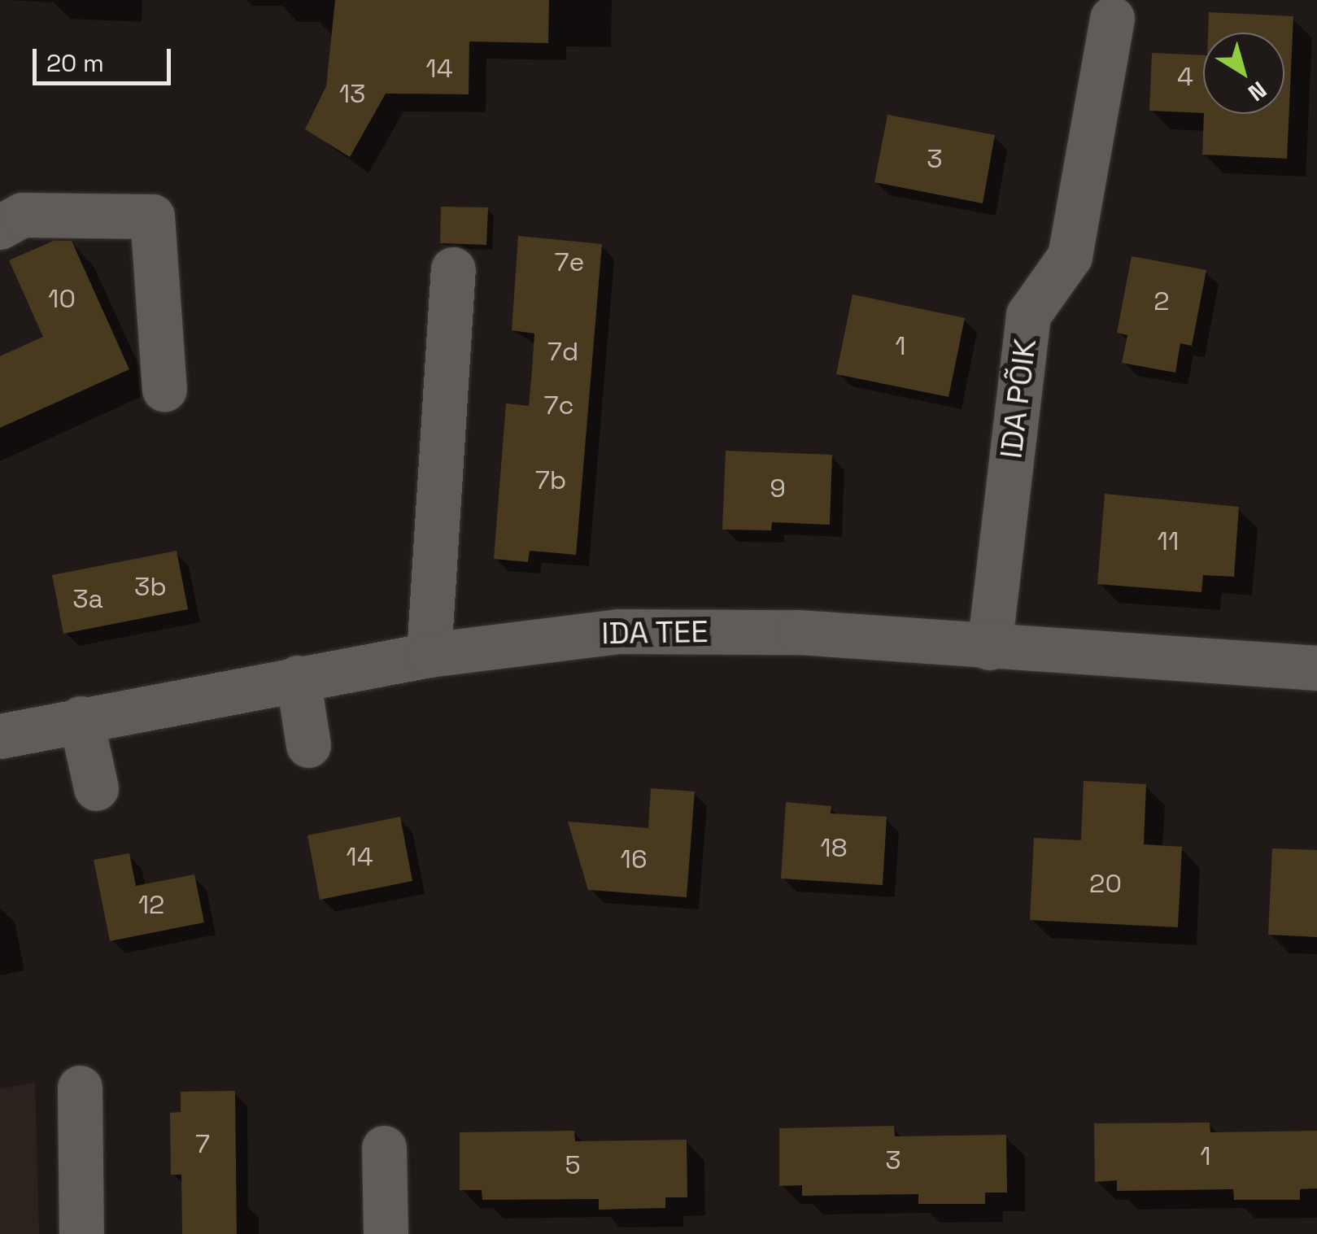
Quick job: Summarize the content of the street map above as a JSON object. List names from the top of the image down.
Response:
{
  "streets": {
    "street": ["IDA PÕIK", "IDA TEE"]
  },
  "crossings": [
    ["IDA PÕIK", "IDA TEE"]
  ],
  "house_numbers": [
    "14",
    "4",
    "13",
    "3",
    "7e",
    "10",
    "2",
    "1",
    "7d",
    "7c",
    "7b",
    "9",
    "11",
    "3b",
    "3a",
    "18",
    "14",
    "16",
    "20",
    "12",
    "7",
    "1",
    "3",
    "5"
  ],
  "scale_bar": "20 m",
  "north": "bottom right"
}
